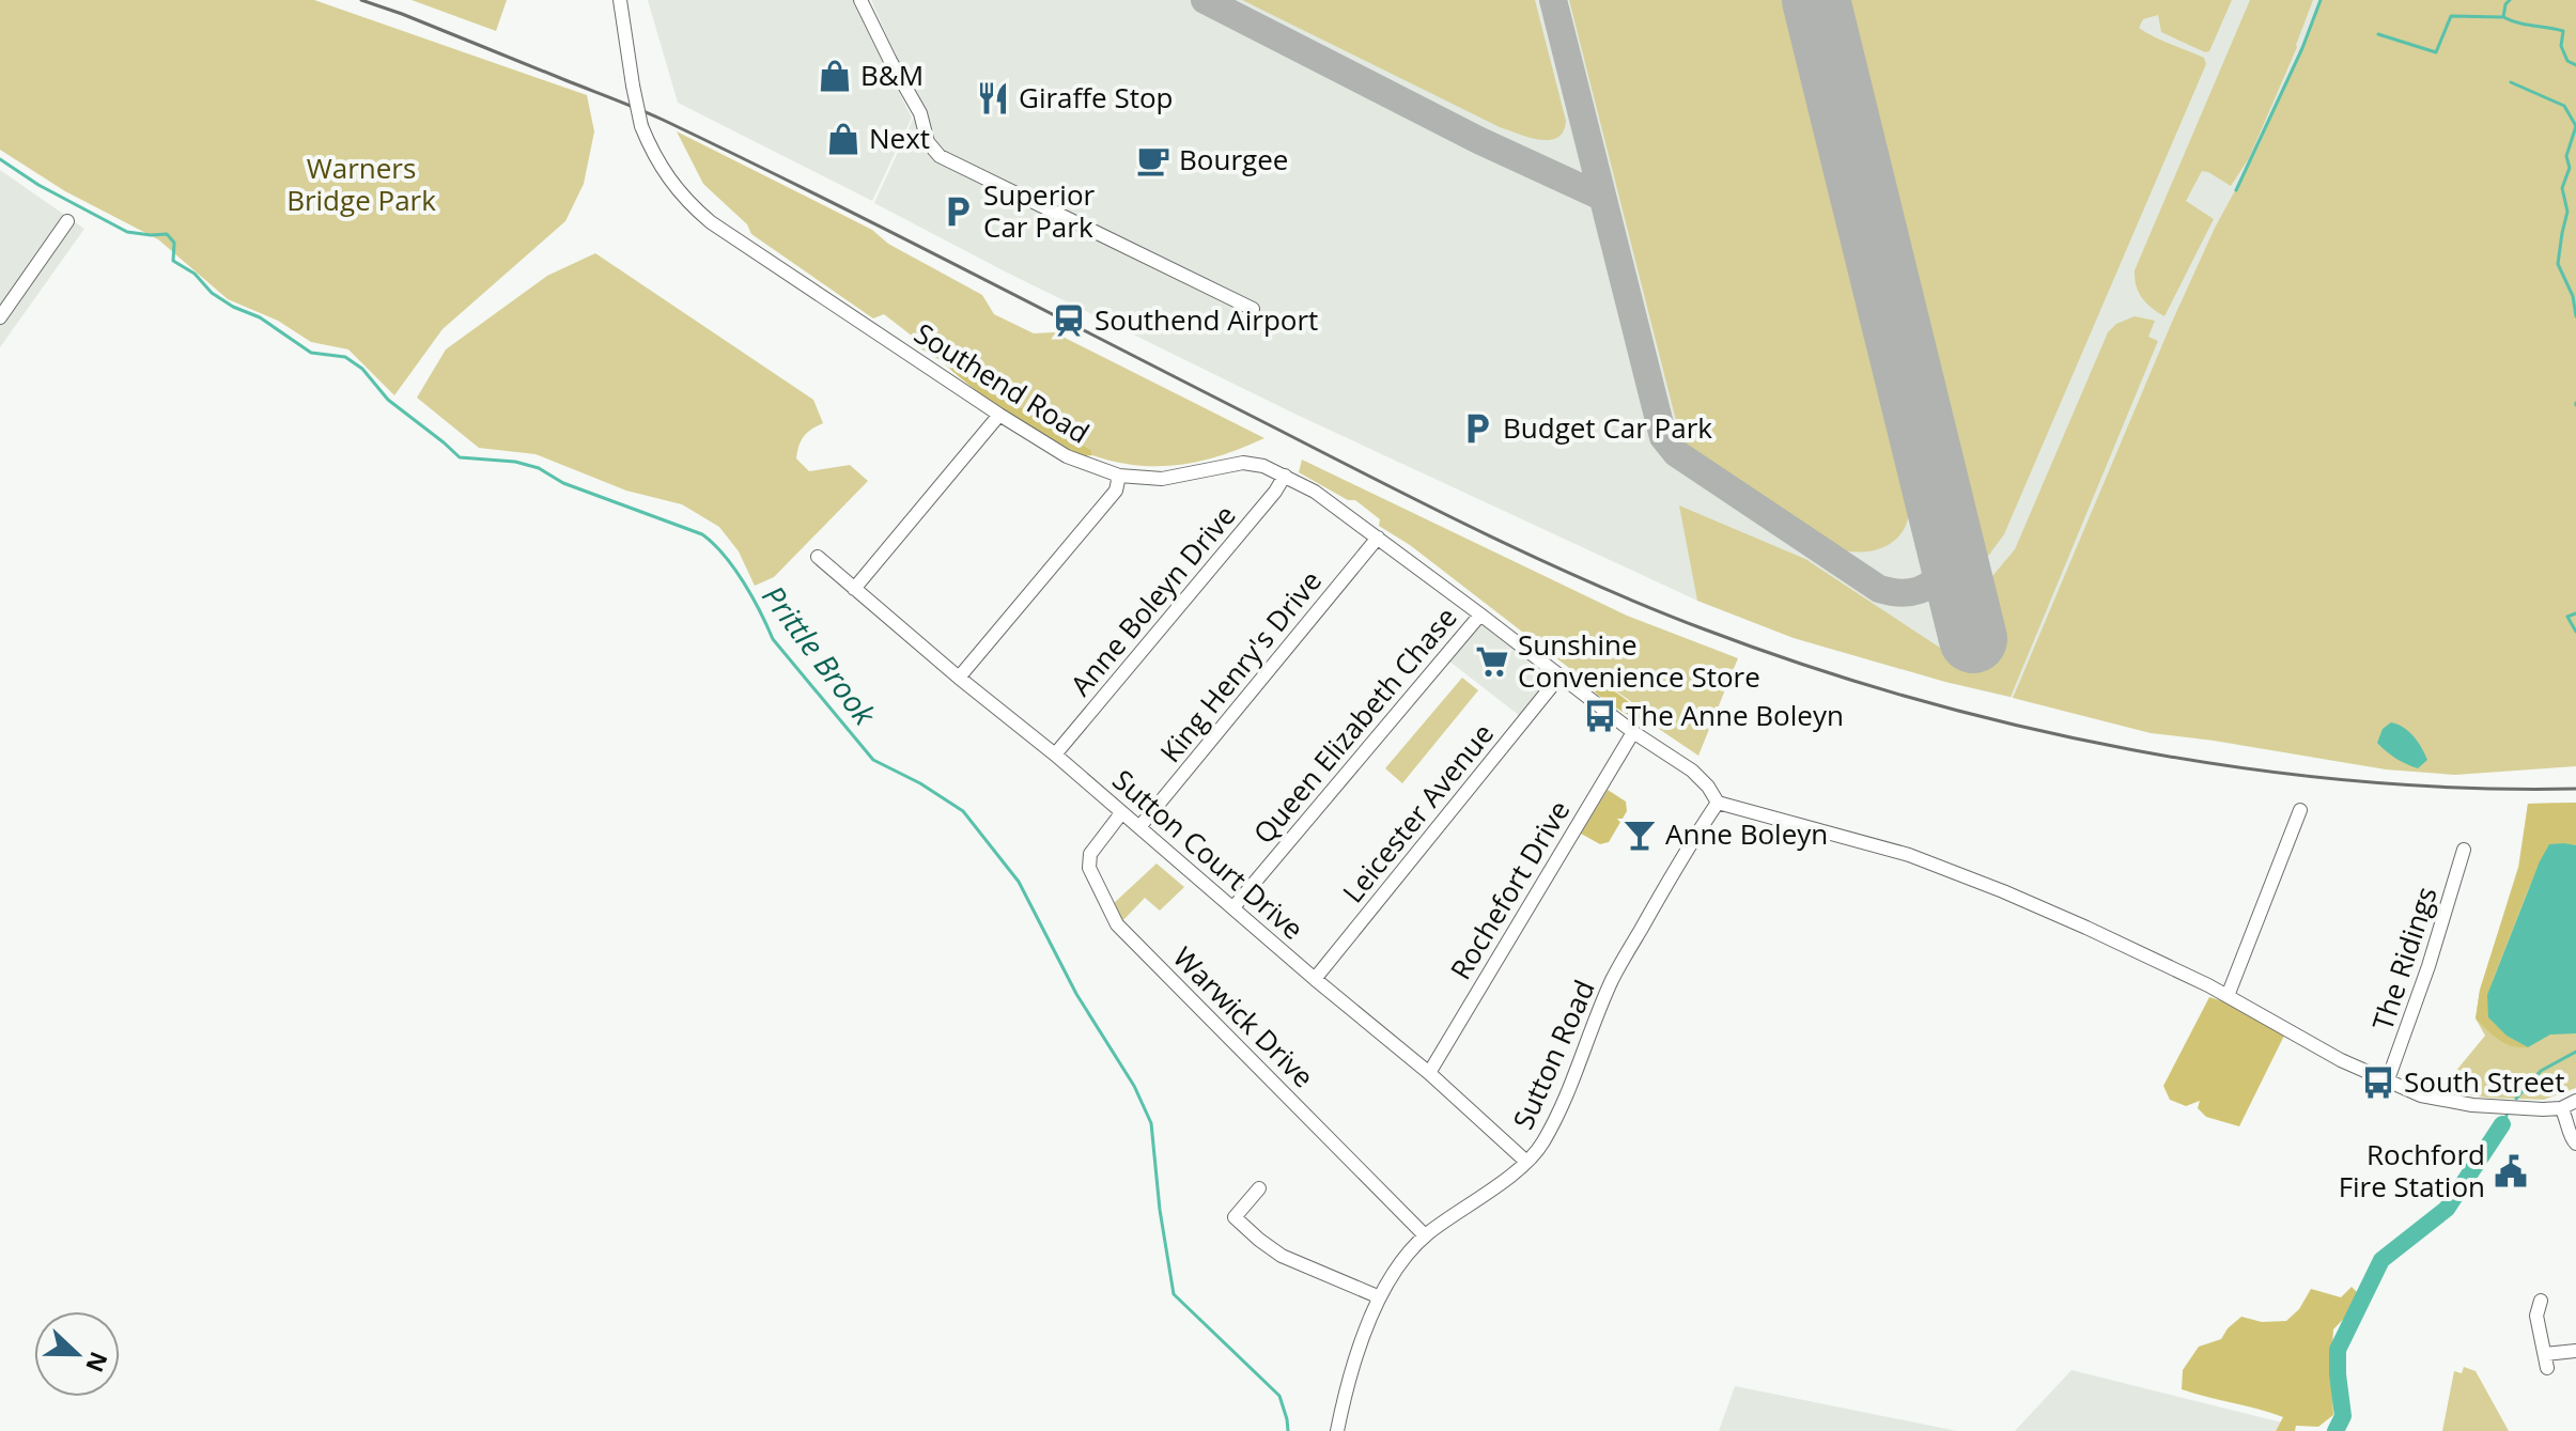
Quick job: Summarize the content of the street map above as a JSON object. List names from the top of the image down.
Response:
{
  "streets": {
    "street": [
      "Southend Road",
      "Anne Boleyn Drive",
      "King Henry's Drive",
      "Queen Elizabeth Chase",
      "Leicester Avenue",
      "Sutton Court Drive",
      "Rochefort Drive",
      "The Ridings",
      "Warwick Drive",
      "Sutton Road"
    ]
  },
  "crossings": [
    ["Southend Road", "Anne Boleyn Drive"],
    ["Southend Road", "King Henry's Drive"],
    ["Southend Road", "Queen Elizabeth Chase"],
    ["Southend Road", "Leicester Avenue"],
    ["Southend Road", "Rochefort Drive"],
    ["Southend Road", "Sutton Road"],
    ["Anne Boleyn Drive", "Sutton Court Drive"],
    ["King Henry's Drive", "Sutton Court Drive"],
    ["Queen Elizabeth Chase", "Sutton Court Drive"],
    ["Leicester Avenue", "Sutton Court Drive"],
    ["Sutton Court Drive", "Rochefort Drive"],
    ["Sutton Court Drive", "Warwick Drive"],
    ["Sutton Court Drive", "Sutton Road"],
    ["Warwick Drive", "Sutton Road"]
  ],
  "water": ["Prittle Brook"],
  "parks": ["Warners Bridge Park"],
  "places": {
    "shop": ["B&M", "Next"],
    "restaurant": ["Giraffe Stop"],
    "cafe": ["Bourgee"],
    "parking": ["Superior Car Park", "Budget Car Park"],
    "station": ["Southend Airport"],
    "supermarket": ["Sunshine Convenience Store"],
    "bus stop": ["The Anne Boleyn", "South Street"],
    "bar": ["Anne Boleyn"],
    "public building": ["Rochford Fire Station"]
  },
  "north": "right"
}
